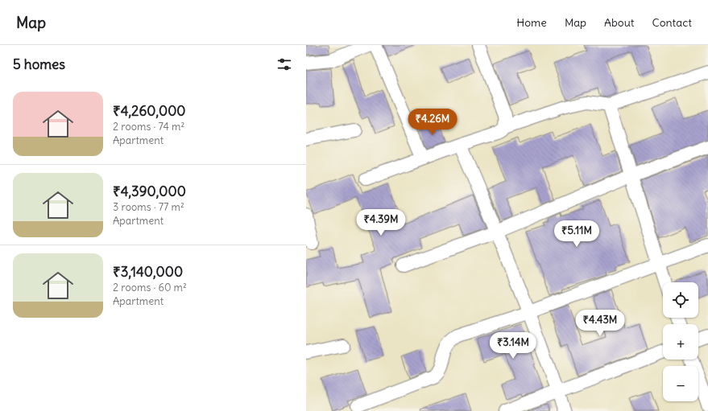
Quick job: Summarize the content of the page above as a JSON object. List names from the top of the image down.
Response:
{
  "page": {
    "header": "Map",
    "nav": [
      "Home",
      "Map",
      "About",
      "Contact"
    ],
    "heading": "5 homes",
    "list": [
      {
        "name": "₹4,260,000",
        "note": "2 rooms · 74 m² · Apartment"
      },
      {
        "name": "₹4,390,000",
        "note": "3 rooms · 77 m² · Apartment"
      },
      {
        "name": "₹3,140,000",
        "note": "2 rooms · 60 m² · Apartment"
      }
    ],
    "price": [
      "₹4.26M",
      "₹4.39M",
      "₹5.11M",
      "₹4.43M",
      "₹3.14M"
    ],
    "map_buttons": ["+", "−"]
  }
}
